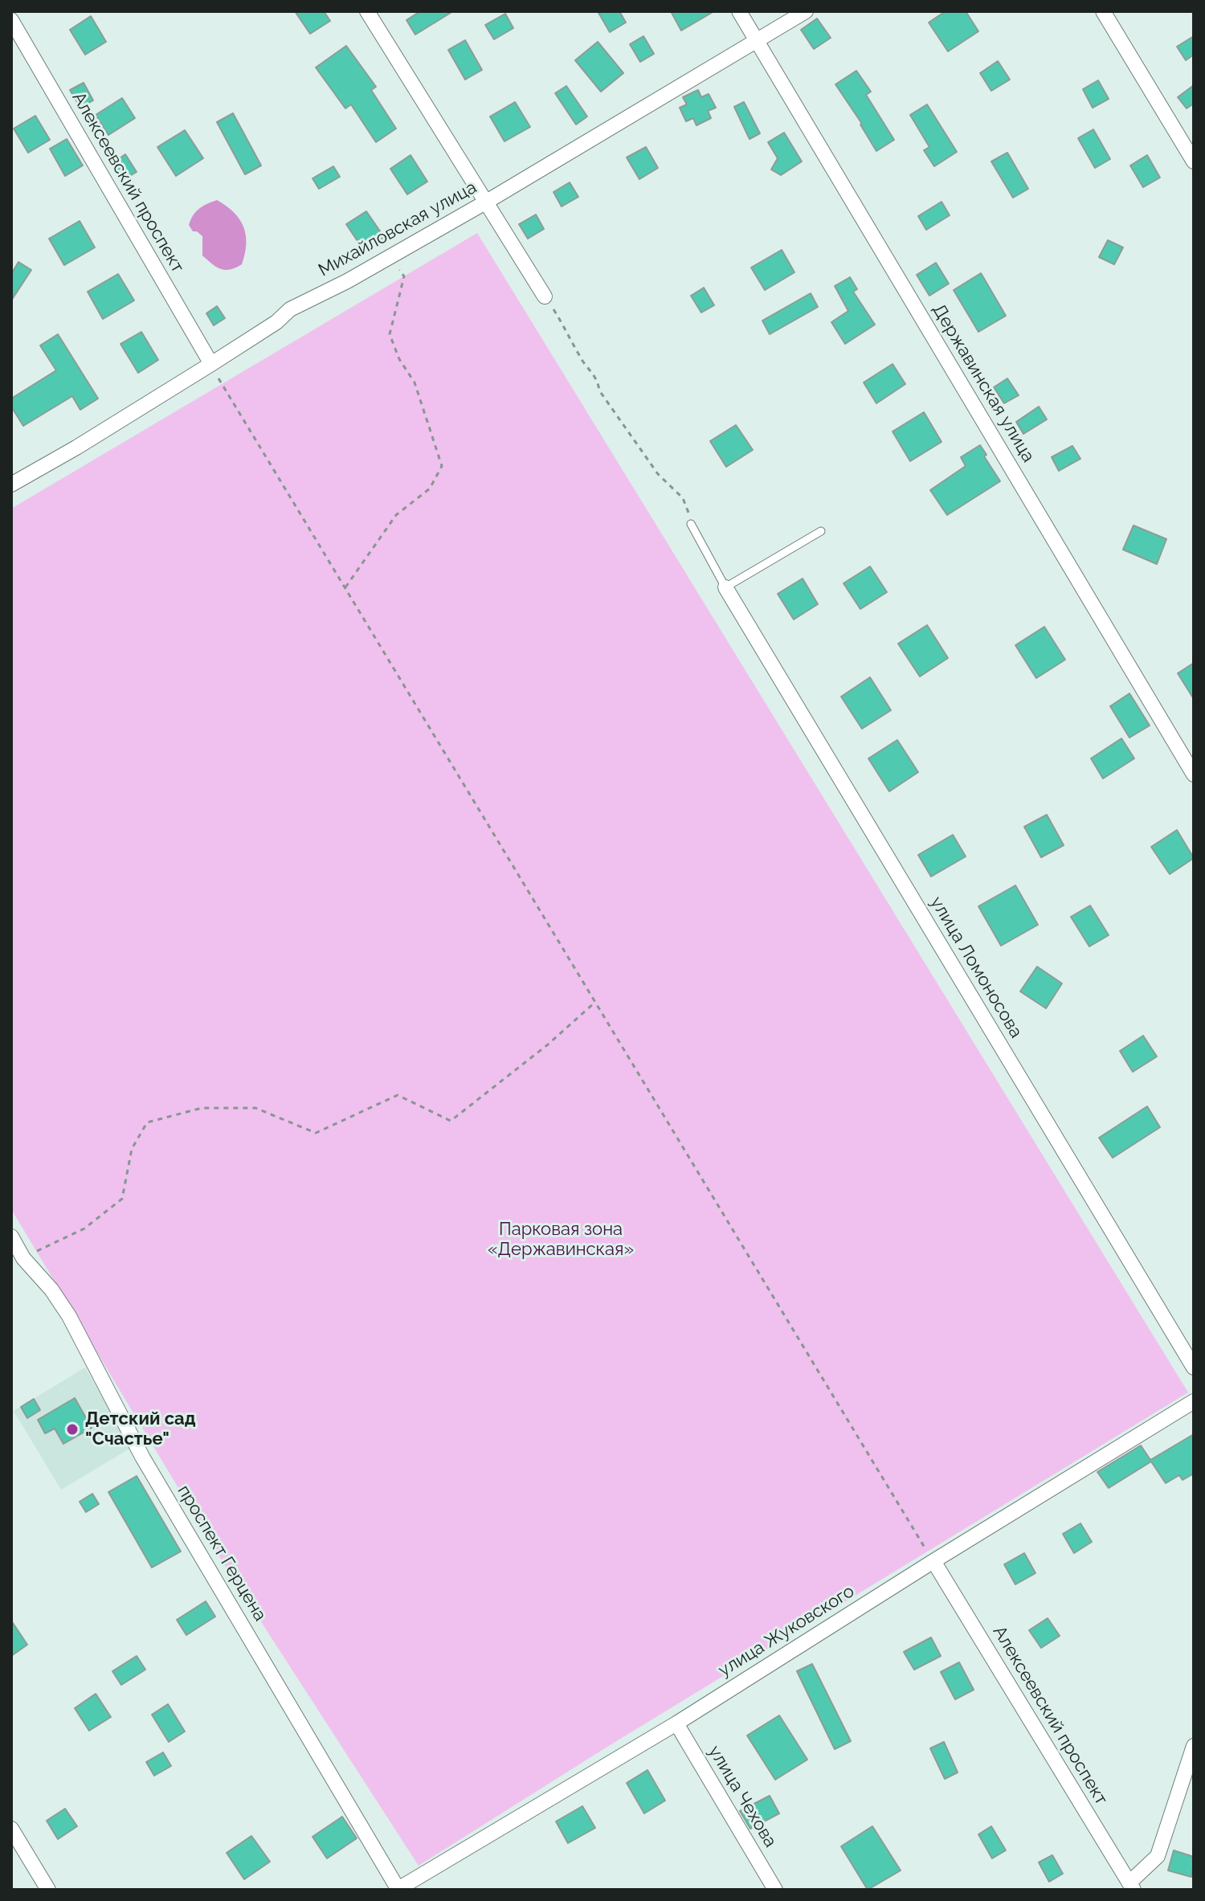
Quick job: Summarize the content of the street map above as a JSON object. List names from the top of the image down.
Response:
{
  "streets": {
    "street": [
      "Алексеевский проспект",
      "Михайловская улица",
      "Державинская улица",
      "улица Ломоносова",
      "проспект Герцена",
      "улица Жуковского",
      "улица Чехова"
    ]
  },
  "crossings": [
    ["Алексеевский проспект", "Михайловская улица"],
    ["Алексеевский проспект", "улица Жуковского"],
    ["Михайловская улица", "Державинская улица"],
    ["проспект Герцена", "улица Жуковского"],
    ["улица Жуковского", "улица Чехова"]
  ],
  "parks": ["Парковая зона «Державинская»"],
  "places": ["Детский сад \"Счастье\""]
}
